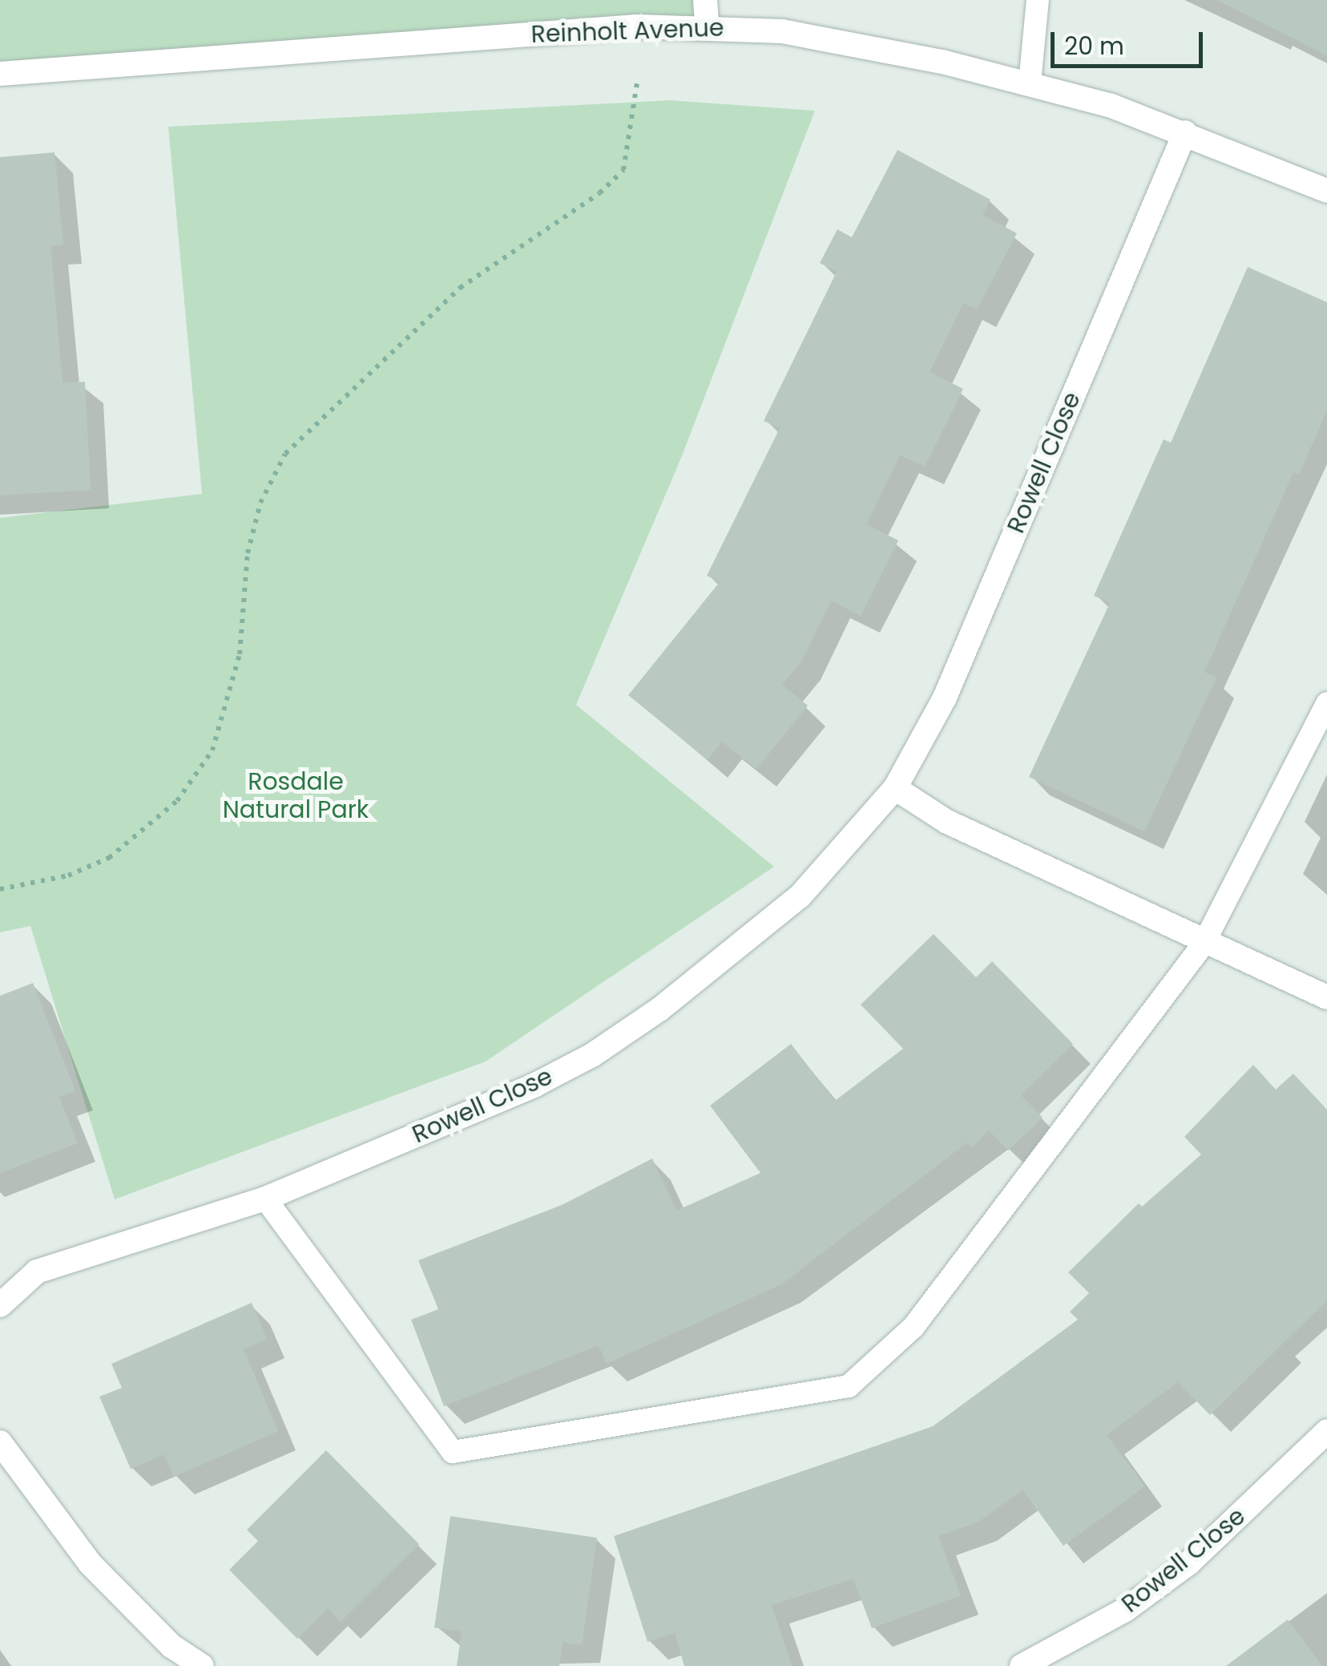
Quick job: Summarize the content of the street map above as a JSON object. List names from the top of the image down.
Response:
{
  "streets": {
    "street": ["Reinholt Avenue", "Rowell Close"]
  },
  "crossings": [
    ["Reinholt Avenue", "Rowell Close"]
  ],
  "parks": ["Rosdale Natural Park"],
  "scale_bar": "20 m"
}
